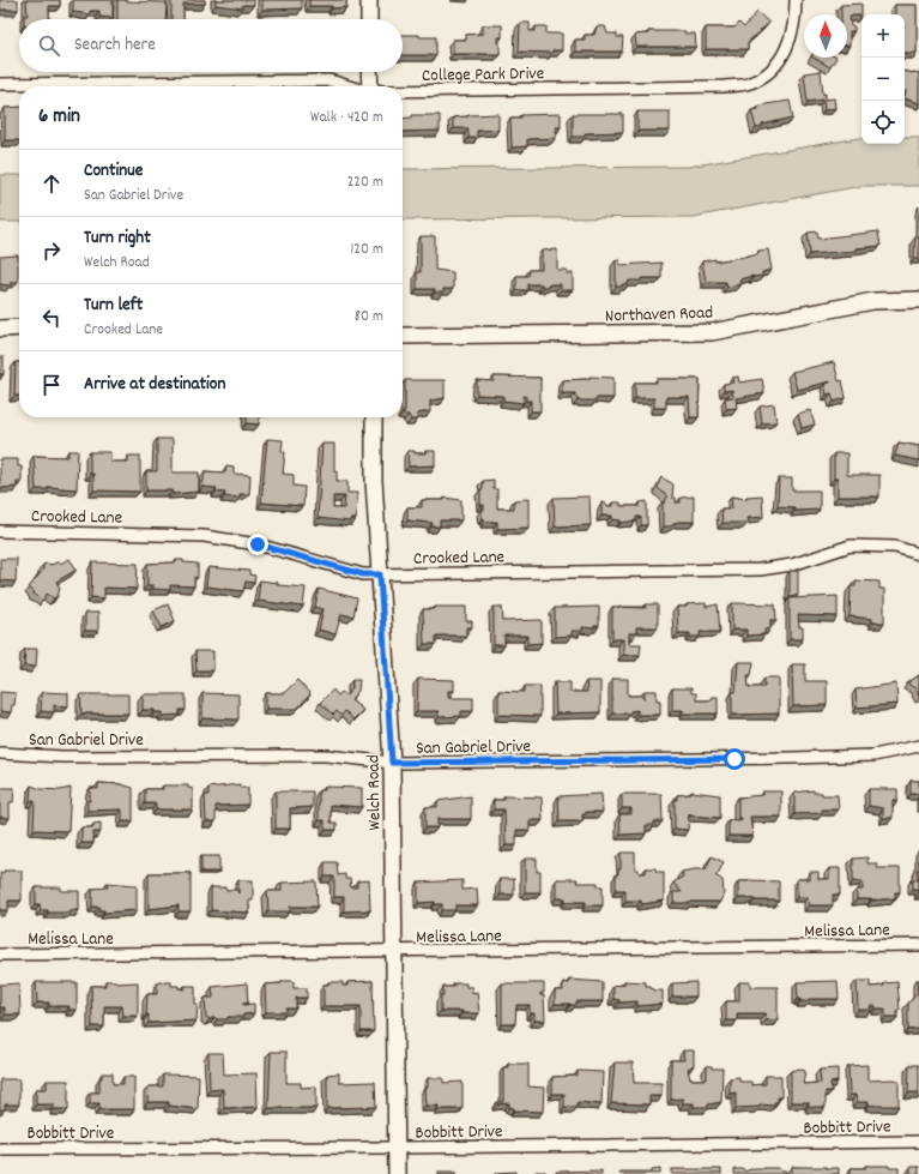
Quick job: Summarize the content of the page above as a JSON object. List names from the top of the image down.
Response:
{
  "streets": {
    "street": [
      "College Park Drive",
      "Northaven Road",
      "Crooked Lane",
      "San Gabriel Drive",
      "Welch Road",
      "Melissa Lane",
      "Bobbitt Drive"
    ]
  },
  "crossings": [
    ["Crooked Lane", "Welch Road"],
    ["San Gabriel Drive", "Welch Road"],
    ["Welch Road", "Melissa Lane"],
    ["Welch Road", "Bobbitt Drive"]
  ],
  "north": "top",
  "page": {
    "map_buttons": ["+", "−"],
    "search": "Search here",
    "heading": ["6 min", "Walk · 420 m"],
    "list": [
      ["Continue", "San Gabriel Drive", "220 m"],
      ["Turn right", "Welch Road", "120 m"],
      ["Turn left", "Crooked Lane", "80 m"],
      "Arrive at destination"
    ]
  }
}
